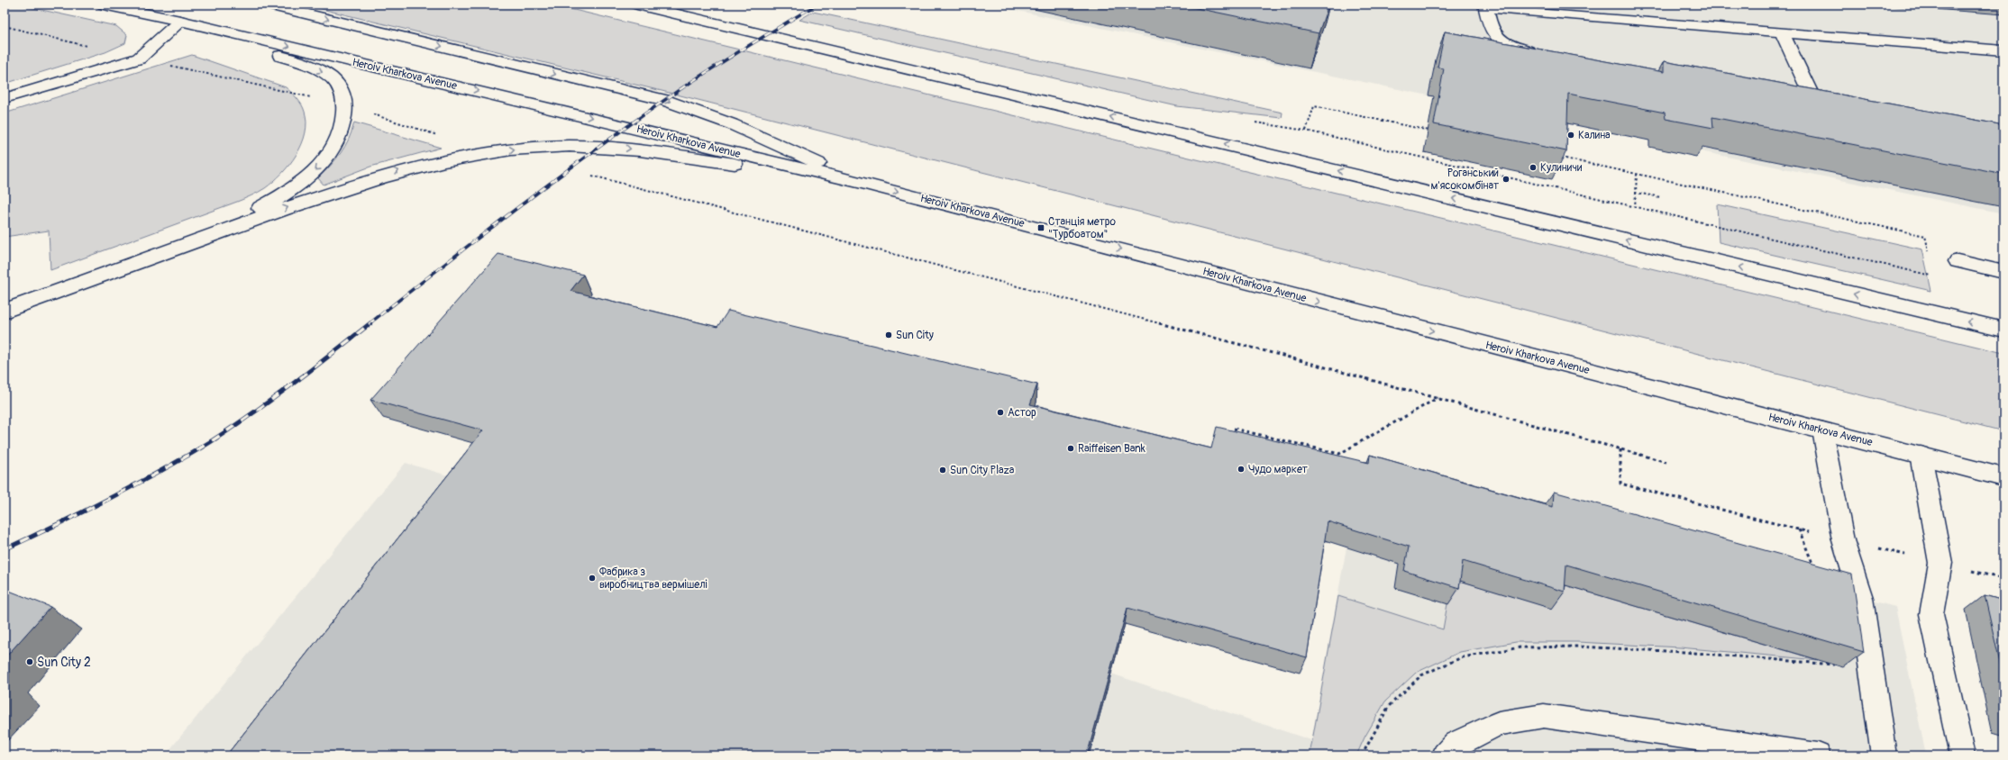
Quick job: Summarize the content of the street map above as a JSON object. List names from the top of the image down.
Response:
{
  "streets": {
    "main road": ["Heroiv Kharkova Avenue"]
  },
  "places": {
    "other": [
      "Калина",
      "Кулиничи",
      "Роганський м'ясокомбінат",
      "Sun City",
      "Астор",
      "Raiffeisen Bank",
      "Чудо маркет",
      "Sun City Plaza",
      "Фабрика з виробництва вермішелі",
      "Sun City 2"
    ],
    "transit": ["Станція метро \"Турбоатом\""]
  }
}
